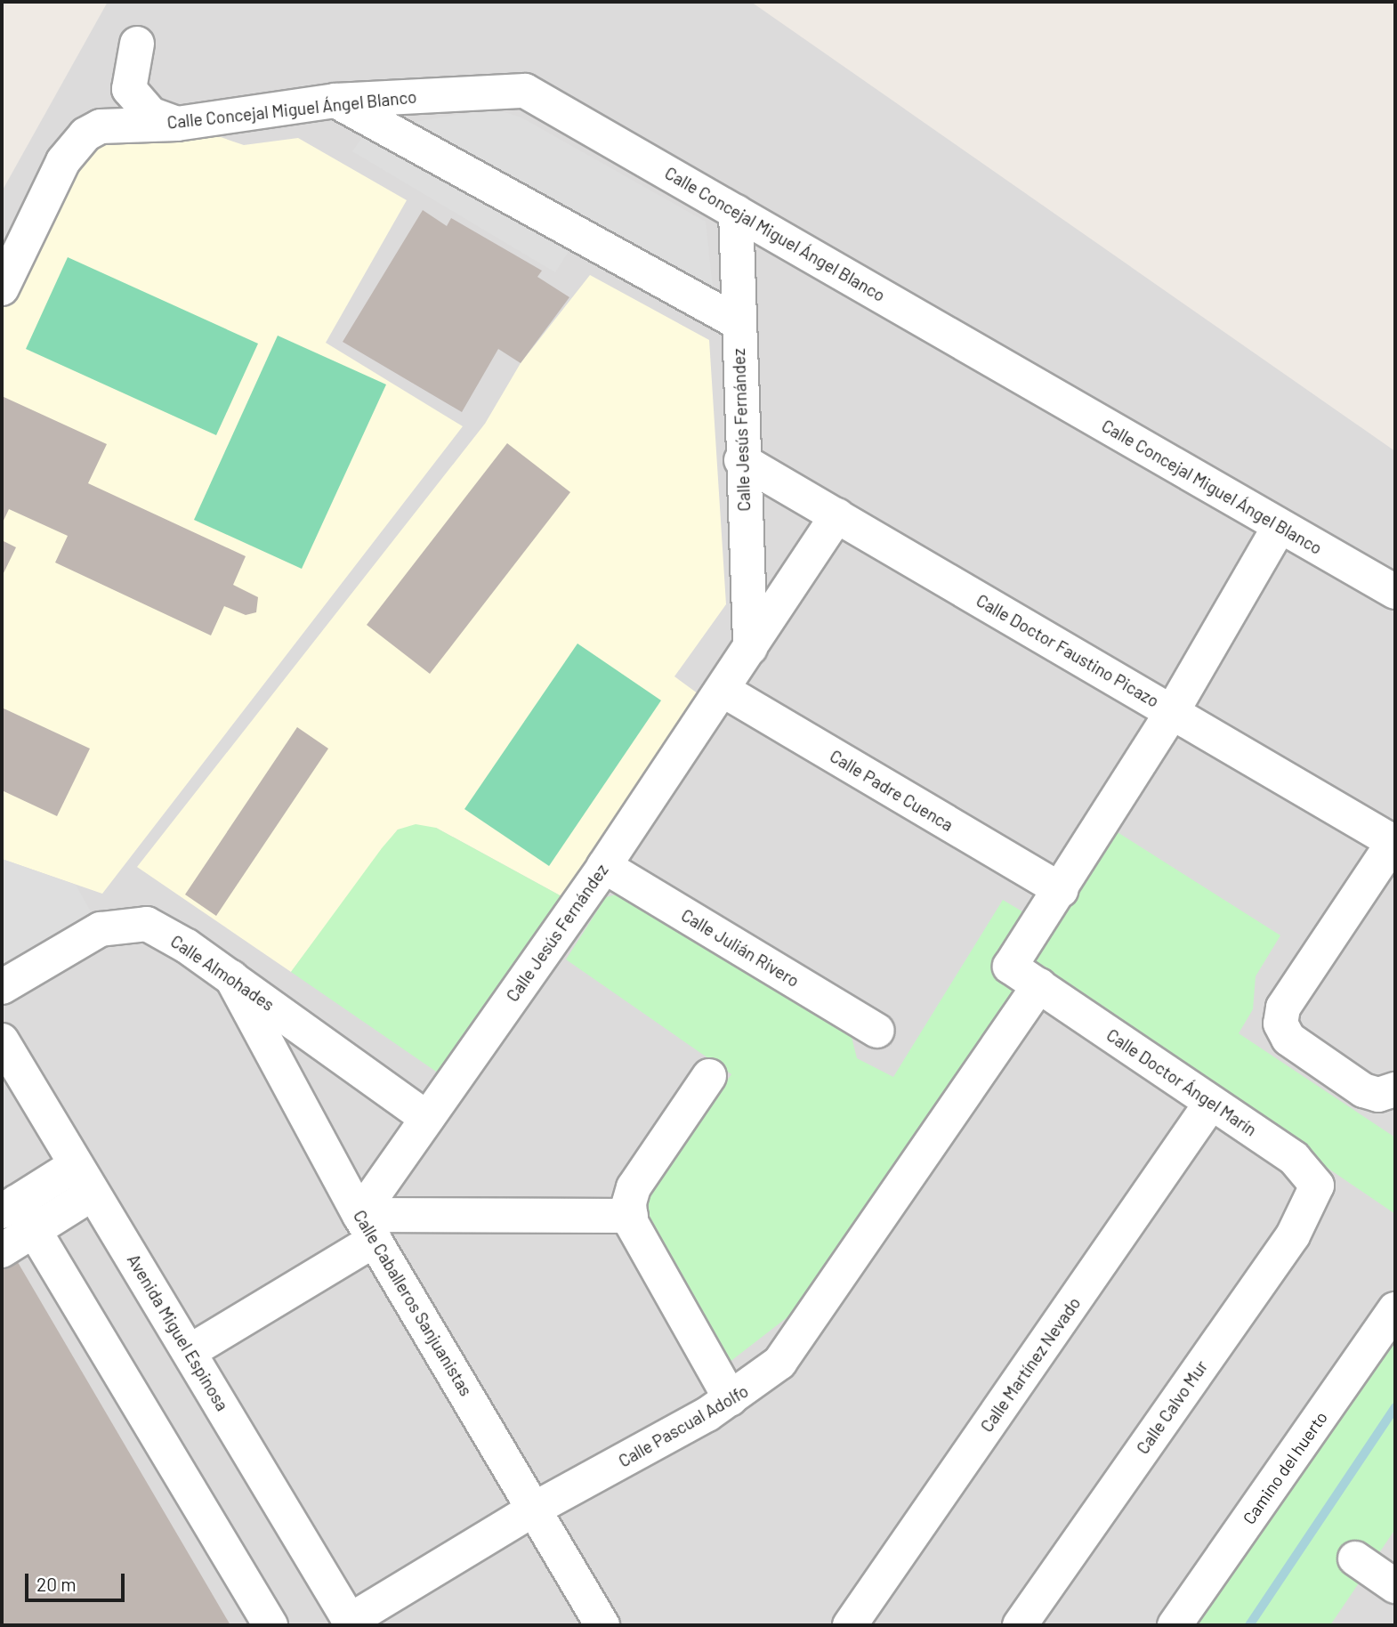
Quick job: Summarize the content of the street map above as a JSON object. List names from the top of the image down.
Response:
{
  "streets": {
    "street": [
      "Calle Concejal Miguel Ángel Blanco",
      "Calle Jesús Fernández",
      "Calle Doctor Faustino Picazo",
      "Calle Padre Cuenca",
      "Calle Julián Rivero",
      "Calle Almohades",
      "Calle Doctor Ángel Marín",
      "Calle Caballeros Sanjuanistas",
      "Avenida Miguel Espinosa",
      "Calle Martínez Nevado",
      "Calle Calvo Mur",
      "Calle Pascual Adolfo",
      "Camino del huerto"
    ]
  },
  "crossings": [
    ["Calle Concejal Miguel Ángel Blanco", "Calle Jesús Fernández"],
    ["Calle Jesús Fernández", "Calle Doctor Faustino Picazo"],
    ["Calle Jesús Fernández", "Calle Padre Cuenca"],
    ["Calle Jesús Fernández", "Calle Julián Rivero"],
    ["Calle Jesús Fernández", "Calle Almohades"],
    ["Calle Jesús Fernández", "Calle Caballeros Sanjuanistas"],
    ["Calle Padre Cuenca", "Calle Doctor Ángel Marín"],
    ["Calle Almohades", "Calle Caballeros Sanjuanistas"],
    ["Calle Doctor Ángel Marín", "Calle Martínez Nevado"],
    ["Calle Doctor Ángel Marín", "Calle Calvo Mur"],
    ["Calle Doctor Ángel Marín", "Calle Pascual Adolfo"],
    ["Calle Caballeros Sanjuanistas", "Calle Pascual Adolfo"],
    ["Avenida Miguel Espinosa", "Calle Pascual Adolfo"]
  ],
  "scale_bar": "20 m"
}
